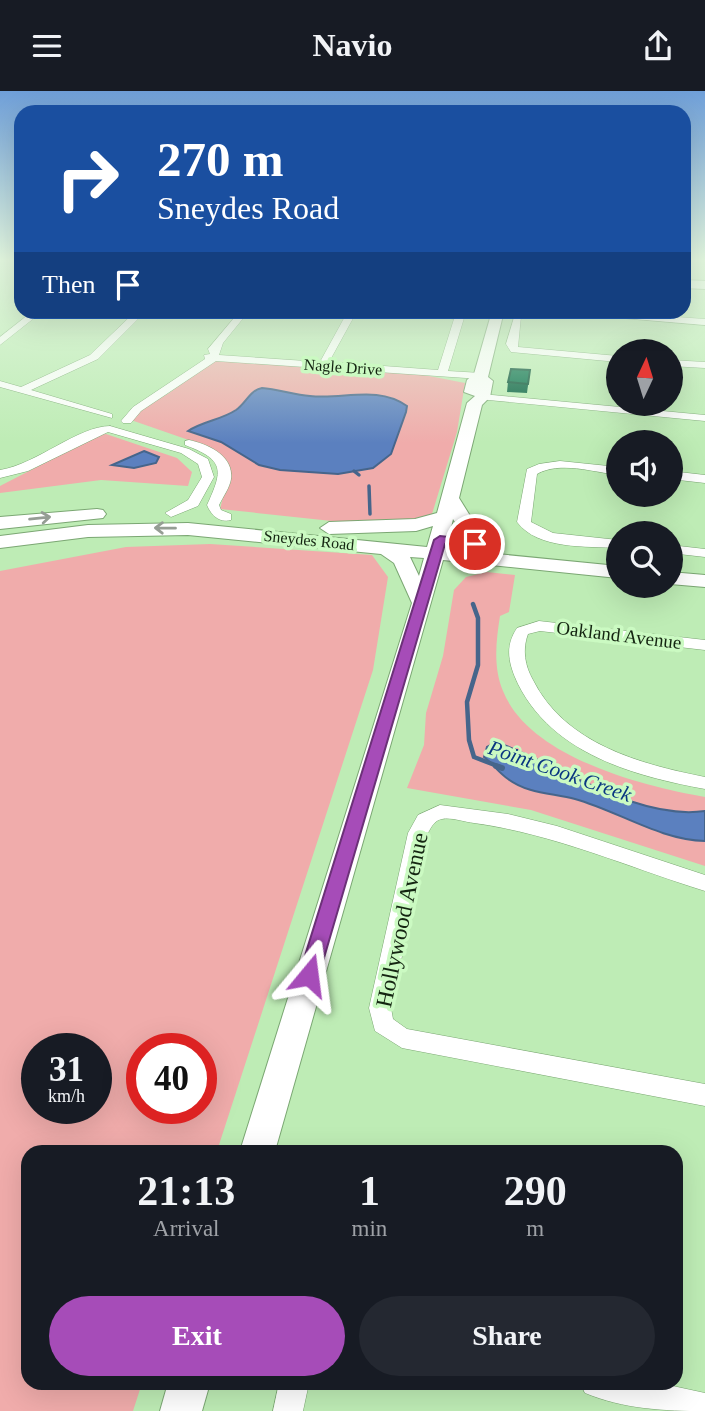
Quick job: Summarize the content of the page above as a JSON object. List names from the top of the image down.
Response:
{
  "streets": {
    "main road": ["Sneydes Road"],
    "street": ["Nagle Drive", "Oakland Avenue", "Hollywood Avenue"]
  },
  "water": ["Point Cook Creek"],
  "north": "top",
  "page": {
    "header": "Navio",
    "turn": ["270 m", "Sneydes Road"],
    "then": "Then",
    "speed": "31 km/h",
    "limit": "40",
    "eta": [
      "21:13",
      "Arrival",
      "1",
      "min",
      "290",
      "m"
    ],
    "buttons": ["Exit", "Share"]
  }
}
